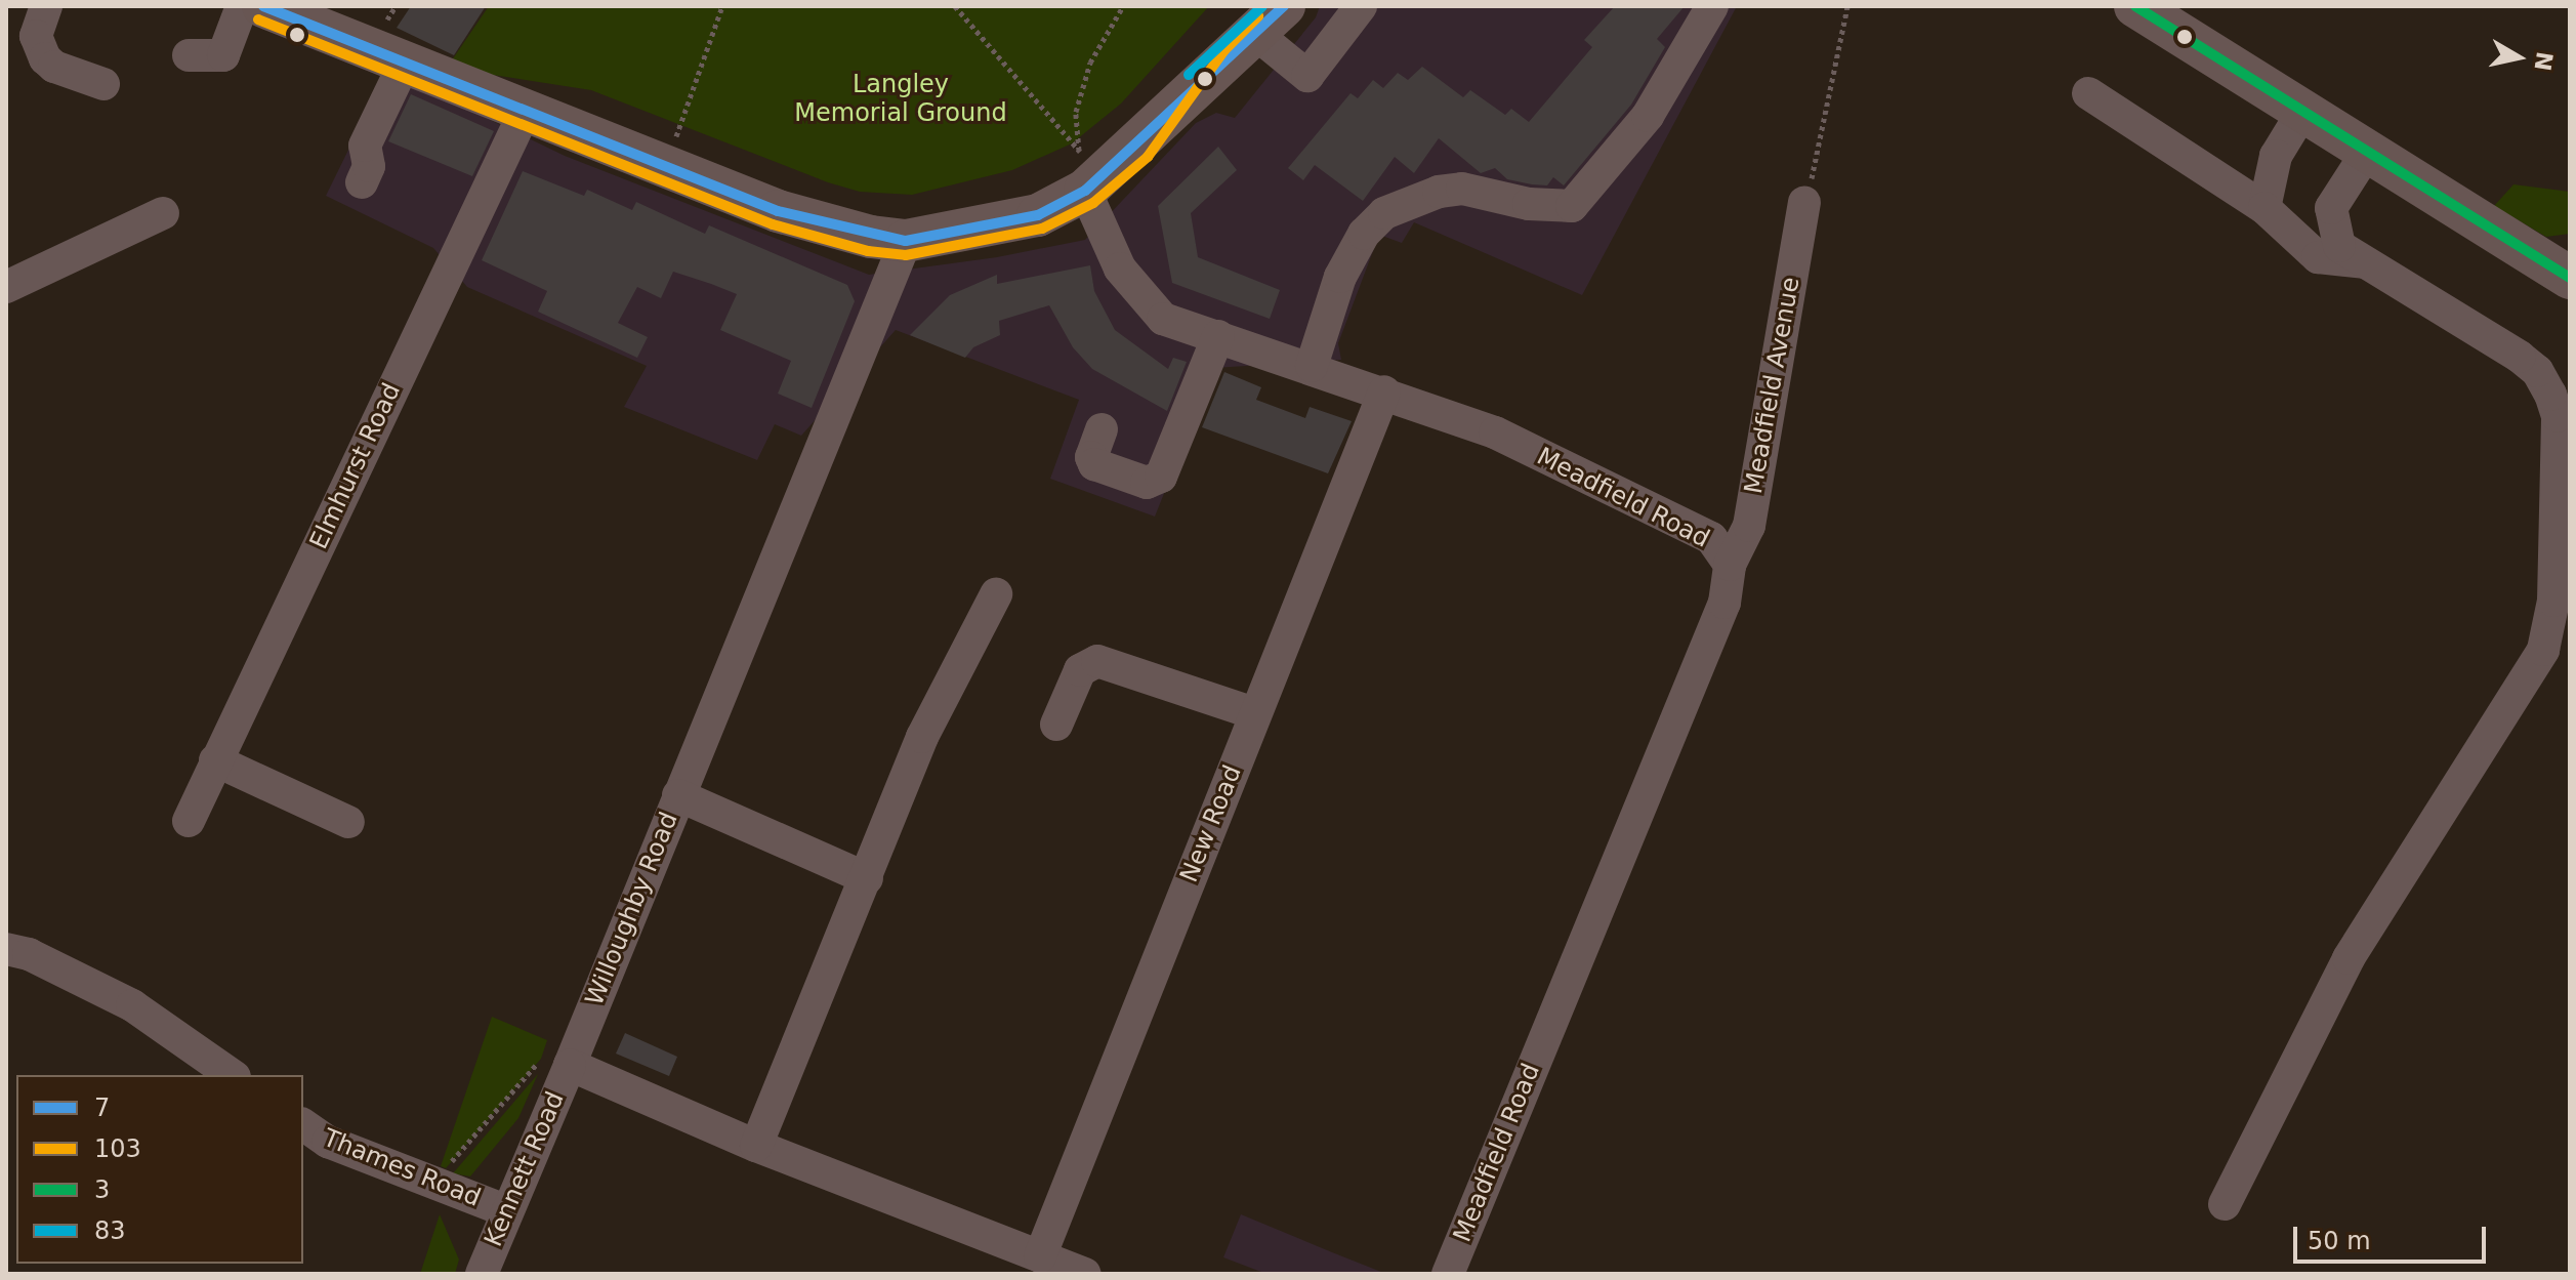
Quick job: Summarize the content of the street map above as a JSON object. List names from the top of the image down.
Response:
{
  "streets": {
    "street": [
      "Meadfield Avenue",
      "Elmhurst Road",
      "Meadfield Road",
      "New Road",
      "Willoughby Road",
      "Thames Road",
      "Kennett Road"
    ]
  },
  "crossings": [
    ["Meadfield Avenue", "Meadfield Road"],
    ["Meadfield Road", "New Road"],
    ["Willoughby Road", "Kennett Road"],
    ["Thames Road", "Kennett Road"]
  ],
  "parks": ["Langley Memorial Ground"],
  "lines": [
    "transit line 7",
    "transit line 3",
    "transit line 83",
    "transit line 103"
  ],
  "legend": [
    "7",
    "103",
    "3",
    "83"
  ],
  "scale_bar": "50 m",
  "north": "right"
}
